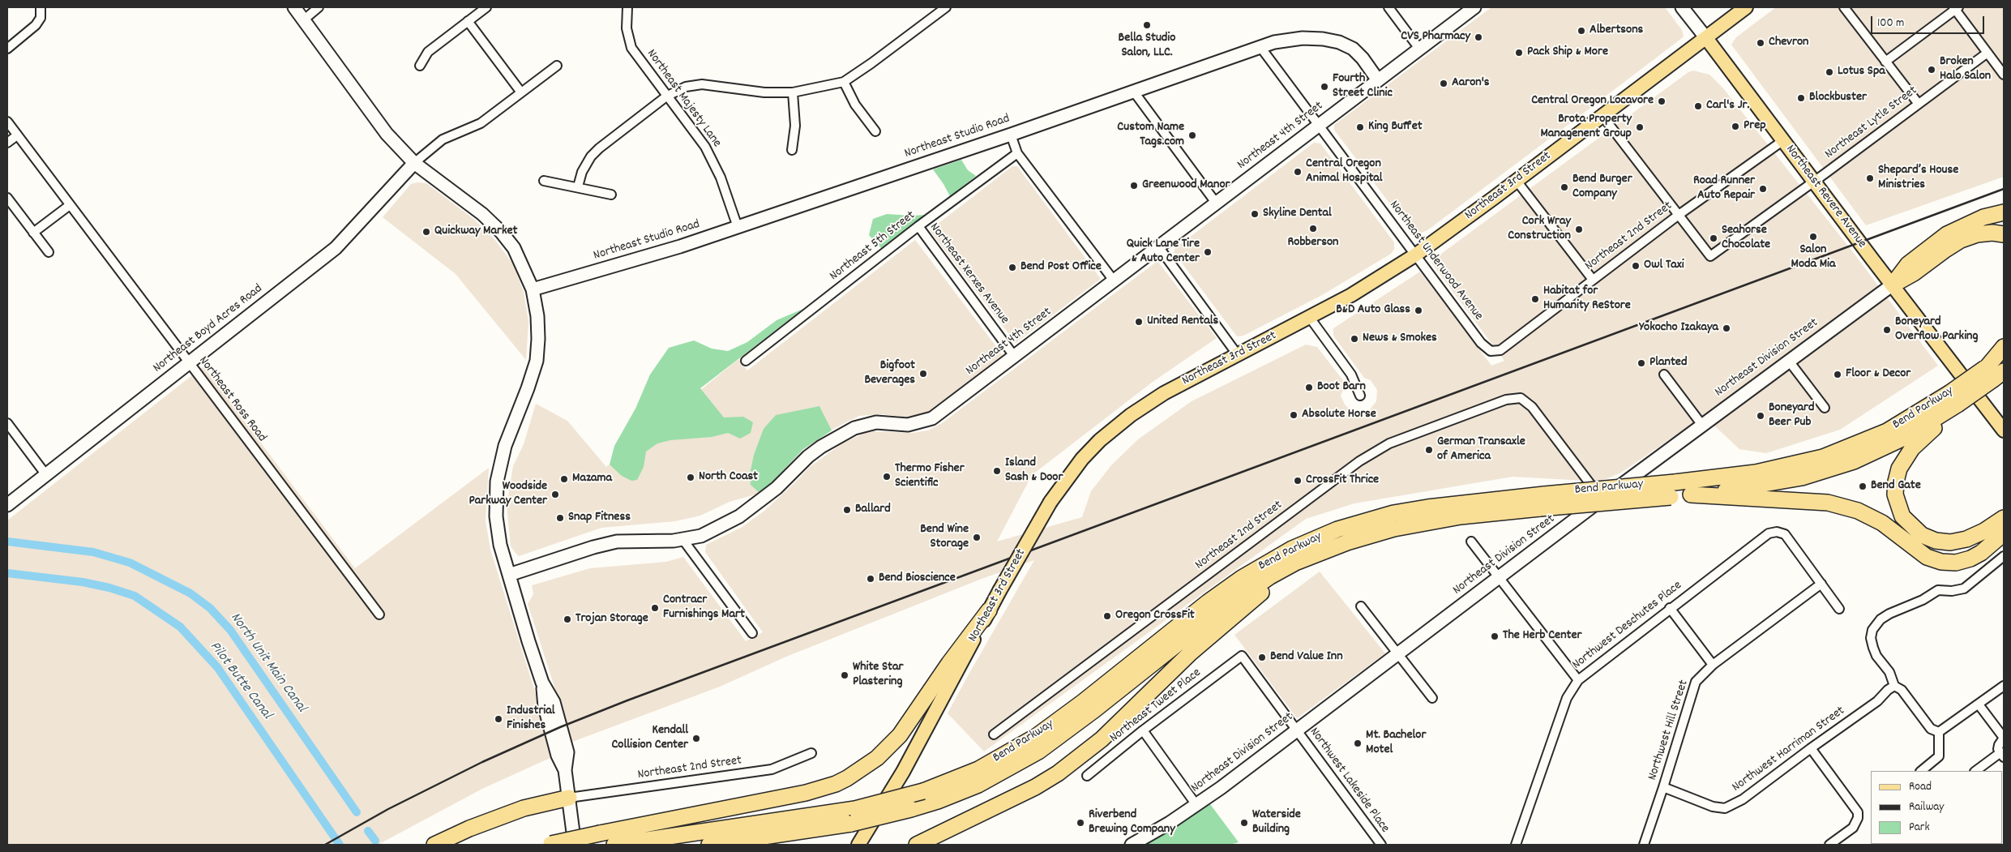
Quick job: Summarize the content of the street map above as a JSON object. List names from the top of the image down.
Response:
{
  "streets": {
    "highway": ["Bend Parkway"],
    "main road": ["Northeast 3rd Street", "Northeast Revere Avenue"],
    "street": [
      "Northeast Majesty Lane",
      "Northeast Lytle Street",
      "Northeast 4th Street",
      "Northeast Studio Road",
      "Northeast 2nd Street",
      "Northeast 5th Street",
      "Northeast Underwood Avenue",
      "Northeast Xerxes Avenue",
      "Northeast Boyd Acres Road",
      "Northeast Division Street",
      "Northeast Ross Road",
      "Northwest Deschutes Place",
      "Northeast Tweet Place",
      "Northwest Hill Street",
      "Northwest Harriman Street",
      "Northwest Lakeside Place"
    ]
  },
  "crossings": [
    ["Northeast Majesty Lane", "Northeast Studio Road"],
    ["Northeast Lytle Street", "Northeast Revere Avenue"],
    ["Northeast Lytle Street", "Northeast 2nd Street"],
    ["Northeast 4th Street", "Northeast Studio Road"],
    ["Northeast 4th Street", "Northeast Underwood Avenue"],
    ["Northeast 4th Street", "Northeast Xerxes Avenue"],
    ["Northeast Studio Road", "Northeast Underwood Avenue"],
    ["Northeast 3rd Street", "Northeast Revere Avenue"],
    ["Northeast 3rd Street", "Northeast Underwood Avenue"],
    ["Northeast Revere Avenue", "Northeast 2nd Street"],
    ["Northeast Revere Avenue", "Northeast Division Street"],
    ["Northeast 2nd Street", "Northeast Underwood Avenue"],
    ["Northeast 2nd Street", "Northeast Division Street"],
    ["Northeast 5th Street", "Northeast Xerxes Avenue"],
    ["Northeast Boyd Acres Road", "Northeast Ross Road"],
    ["Northeast Division Street", "Northeast Tweet Place"],
    ["Northeast Division Street", "Northwest Lakeside Place"],
    ["Northwest Deschutes Place", "Northwest Hill Street"],
    ["Northeast Tweet Place", "Northwest Lakeside Place"],
    ["Northwest Hill Street", "Northwest Harriman Street"]
  ],
  "water": ["North Unit Main Canal", "Pilot Butte Canal"],
  "places": [
    "Bella Studio Salon, LLC.",
    "Albertsons",
    "CVS Pharmacy",
    "Chevron",
    "Pack Ship & More",
    "Broken Halo Salon",
    "Lotus Spa",
    "Aaron's",
    "Fourth Street Clinic",
    "Blockbuster",
    "Central Oregon Locavore",
    "Carl's Jr.",
    "Prep",
    "King Buffet",
    "Brota Property Managenent Group",
    "Custom Name Tags.com",
    "Central Oregon Animal Hospital",
    "Shepard’s House Ministries",
    "Greenwood Manor",
    "Bend Burger Company",
    "Road Runner Auto Repair",
    "Skyline Dental",
    "Robberson",
    "Cork Wray Construction",
    "Quickway Market",
    "Salon Moda Mia",
    "Seahorse Chocolate",
    "Quick Lane Tire & Auto Center",
    "Owl Taxi",
    "Bend Post Office",
    "Habitat for Humanity ReStore",
    "B&D Auto Glass",
    "United Rentals",
    "Yokocho Izakaya",
    "Boneyard Overflow Parking",
    "News & Smokes",
    "Planted",
    "Bigfoot Beverages",
    "Floor & Decor",
    "Boot Barn",
    "Absolute Horse",
    "Boneyard Beer Pub",
    "German Transaxle of America",
    "Island Sash & Door",
    "Thermo Fisher Scientific",
    "North Coast",
    "Mazama",
    "CrossFit Thrice",
    "Bend Gate",
    "Woodside Parkway Center",
    "Ballard",
    "Snap Fitness",
    "Bend Wine Storage",
    "Bend Bioscience",
    "Contracr Furnishings Mart",
    "Oregon CrossFit",
    "Trojan Storage",
    "The Herb Center",
    "Bend Value Inn",
    "White Star Plastering",
    "Industrial Finishes",
    "Kendall Collision Center",
    "Mt. Bachelor Motel",
    "Riverbend Brewing Company",
    "Waterside Building"
  ],
  "legend": ["Road", "Railway", "Park"],
  "scale_bar": "100 m"
}
